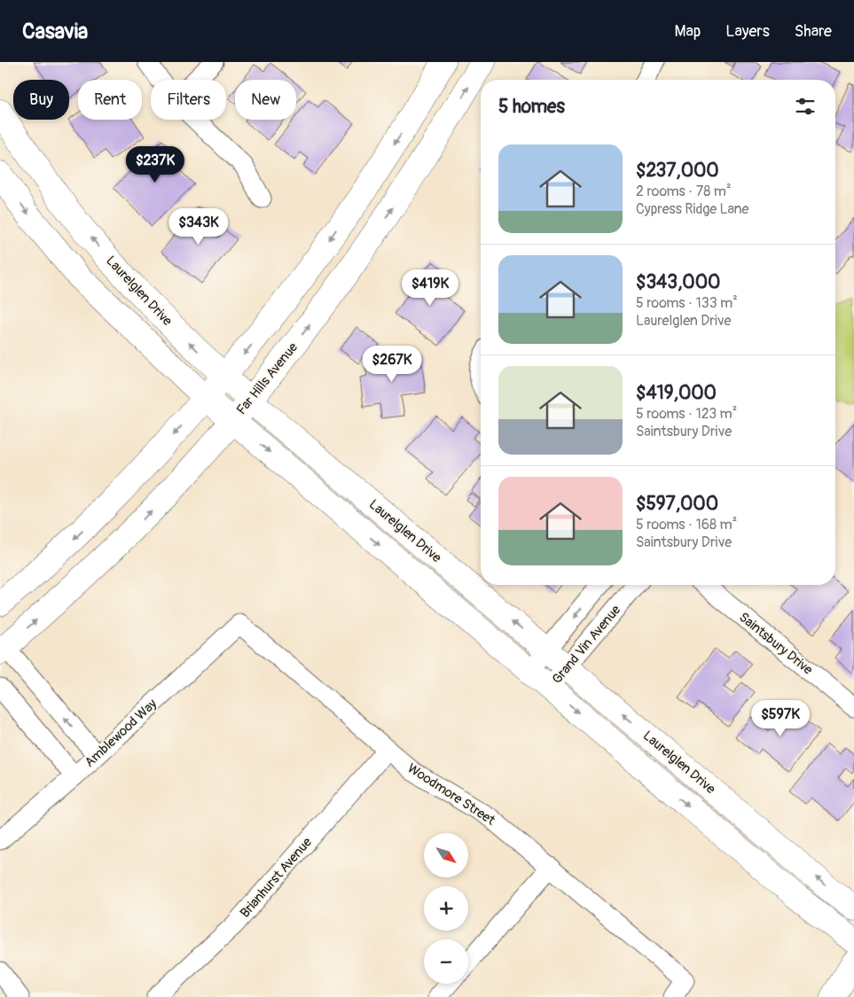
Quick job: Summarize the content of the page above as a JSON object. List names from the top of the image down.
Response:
{
  "streets": {
    "street": [
      "Laurelglen Drive",
      "Far Hills Avenue",
      "Saintsbury Drive",
      "Grand Vin Avenue",
      "Amblewood Way",
      "Woodmore Street",
      "Brianhurst Avenue"
    ]
  },
  "crossings": [
    ["Laurelglen Drive", "Far Hills Avenue"],
    ["Laurelglen Drive", "Grand Vin Avenue"],
    ["Amblewood Way", "Woodmore Street"],
    ["Woodmore Street", "Brianhurst Avenue"]
  ],
  "north": "bottom right",
  "page": {
    "header": "Casavia",
    "nav": ["Map", "Layers", "Share"],
    "chip": [
      "Buy",
      "Rent",
      "Filters",
      "New"
    ],
    "heading": "5 homes",
    "list": [
      {
        "name": "$237,000",
        "note": "2 rooms · 78 m² · Cypress Ridge Lane"
      },
      {
        "name": "$343,000",
        "note": "5 rooms · 133 m² · Laurelglen Drive"
      },
      {
        "name": "$419,000",
        "note": "5 rooms · 123 m² · Saintsbury Drive"
      },
      {
        "name": "$597,000",
        "note": "5 rooms · 168 m² · Saintsbury Drive"
      }
    ],
    "price": [
      "$237K",
      "$343K",
      "$419K",
      "$267K",
      "$597K"
    ],
    "map_buttons": ["+", "−"]
  }
}
